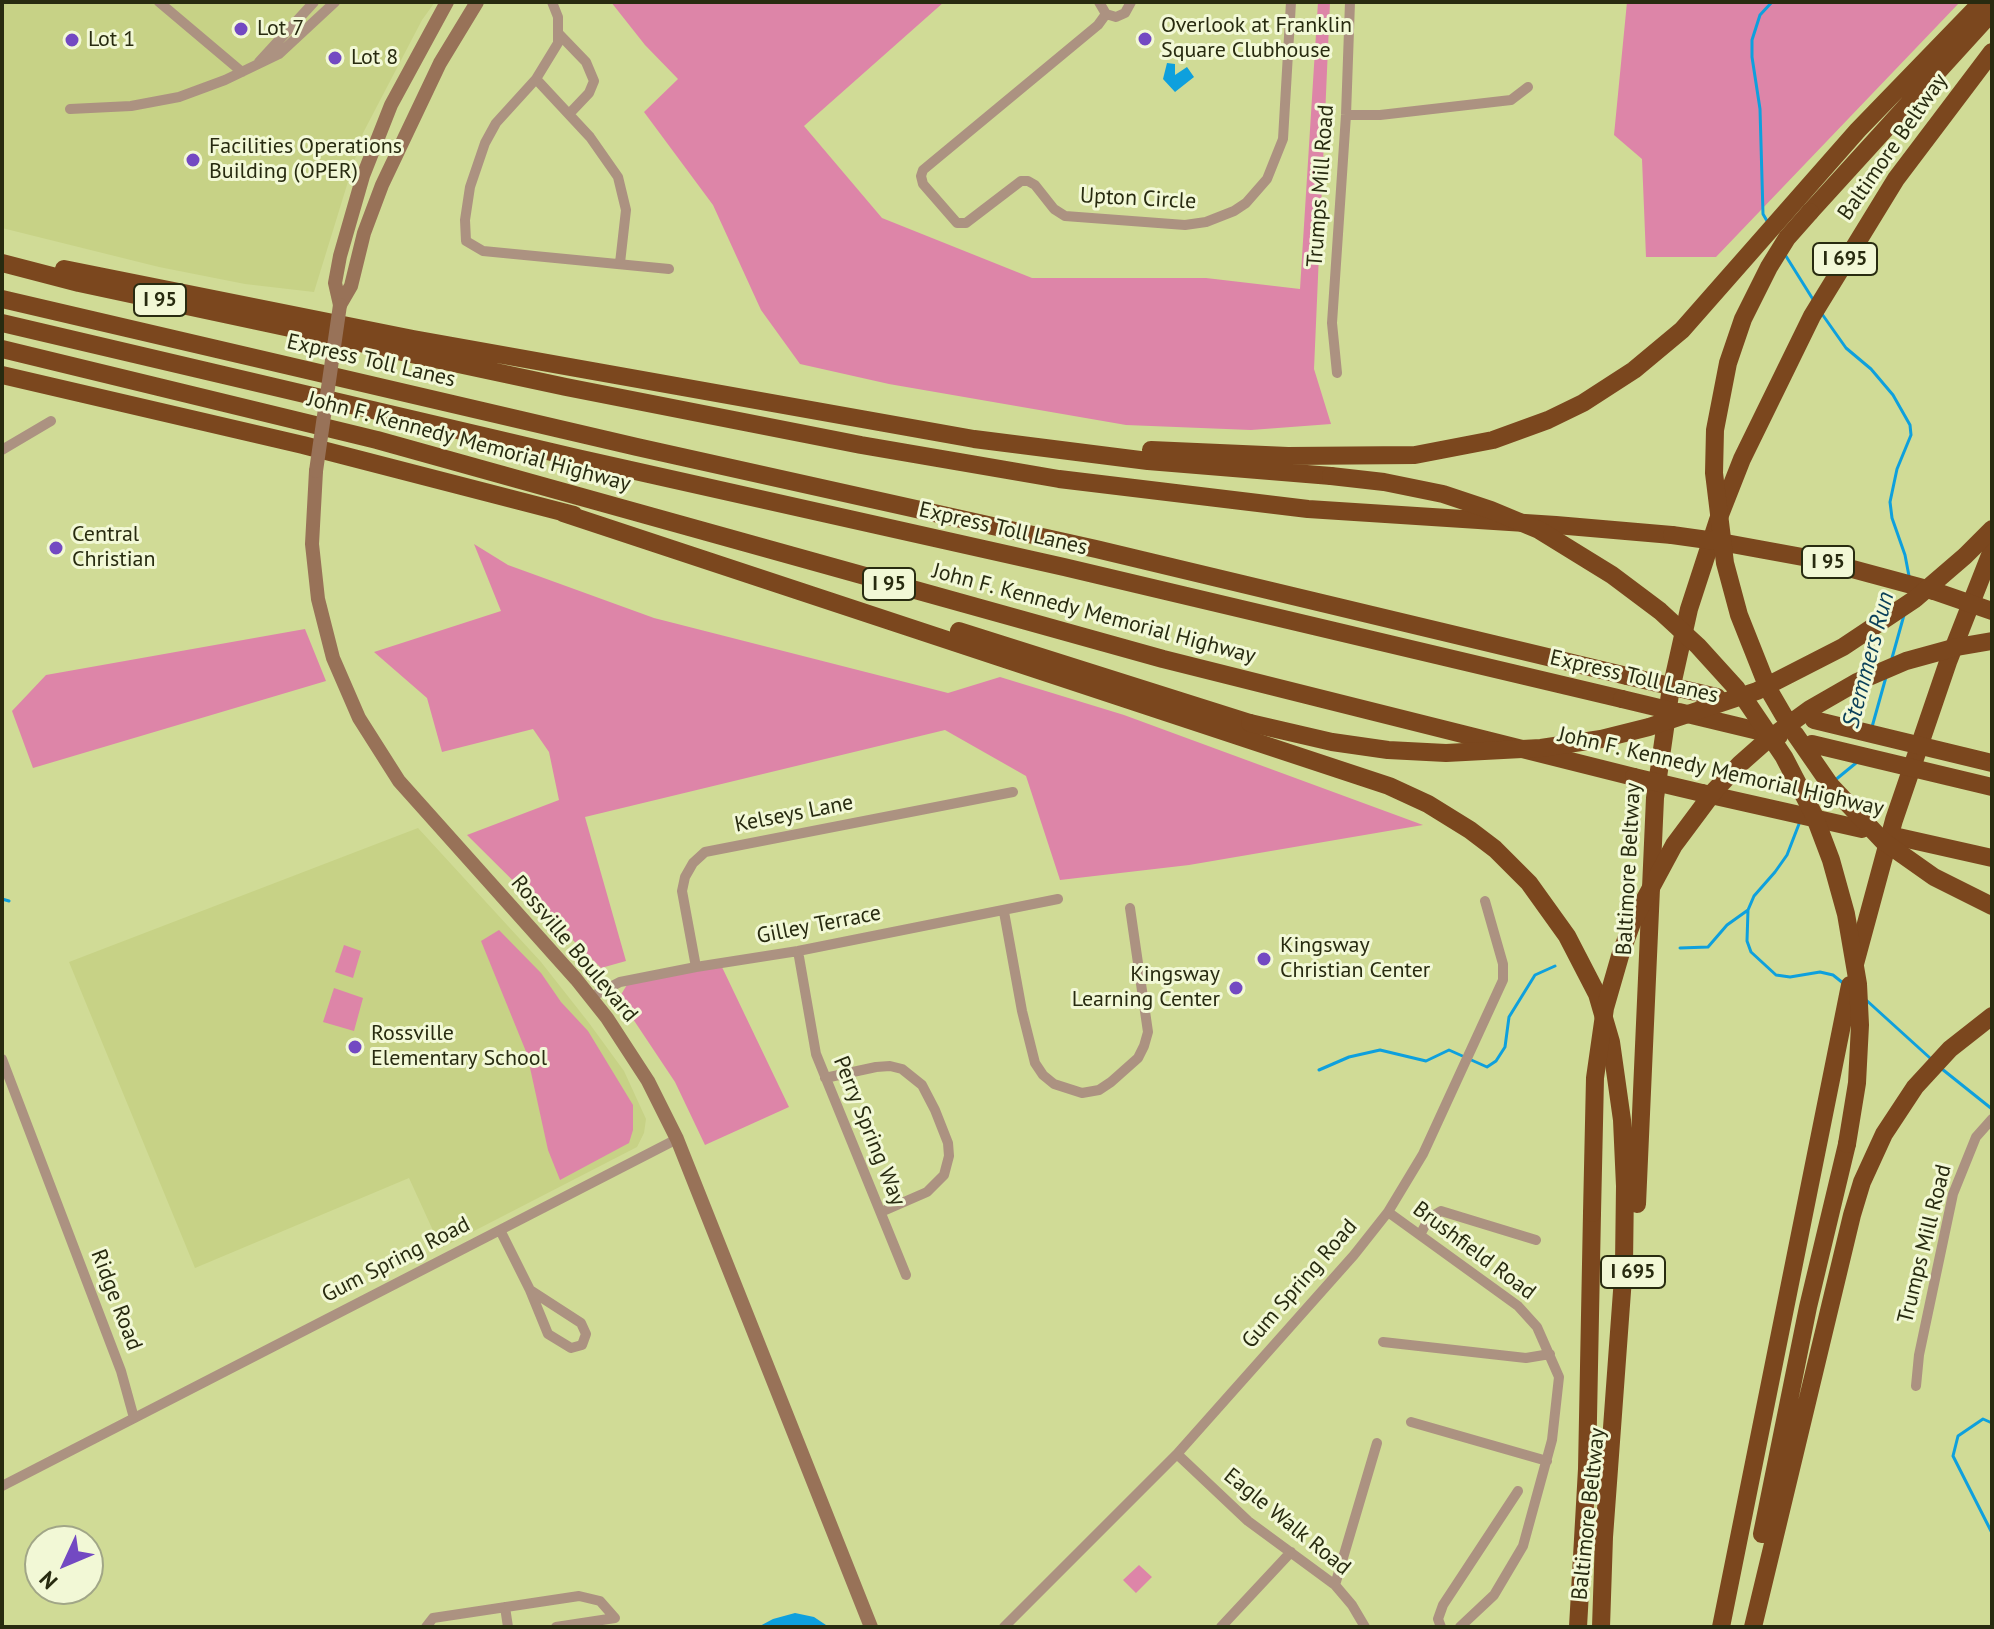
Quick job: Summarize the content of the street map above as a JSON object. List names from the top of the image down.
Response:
{
  "streets": {
    "highway": [
      "Baltimore Beltway",
      "I 695",
      "I 95",
      "Express Toll Lanes",
      "John F. Kennedy Memorial Highway"
    ],
    "main road": ["Rossville Boulevard"],
    "street": [
      "Trumps Mill Road",
      "Upton Circle",
      "Kelseys Lane",
      "Gilley Terrace",
      "Perry Spring Way",
      "Brushfield Road",
      "Gum Spring Road",
      "Ridge Road",
      "Eagle Walk Road"
    ]
  },
  "crossings": [
    ["Kelseys Lane", "Gilley Terrace"],
    ["Gilley Terrace", "Rossville Boulevard"],
    ["Gilley Terrace", "Perry Spring Way"],
    ["Rossville Boulevard", "Gum Spring Road"],
    ["Brushfield Road", "Gum Spring Road"],
    ["Gum Spring Road", "Ridge Road"],
    ["Gum Spring Road", "Eagle Walk Road"]
  ],
  "water": ["Stemmers Run"],
  "places": [
    "Lot 7",
    "Overlook at Franklin Square Clubhouse",
    "Lot 1",
    "Lot 8",
    "Facilities Operations Building (OPER)",
    "Central Christian",
    "Kingsway Christian Center",
    "Kingsway Learning Center",
    "Rossville Elementary School"
  ],
  "north": "bottom left"
}
